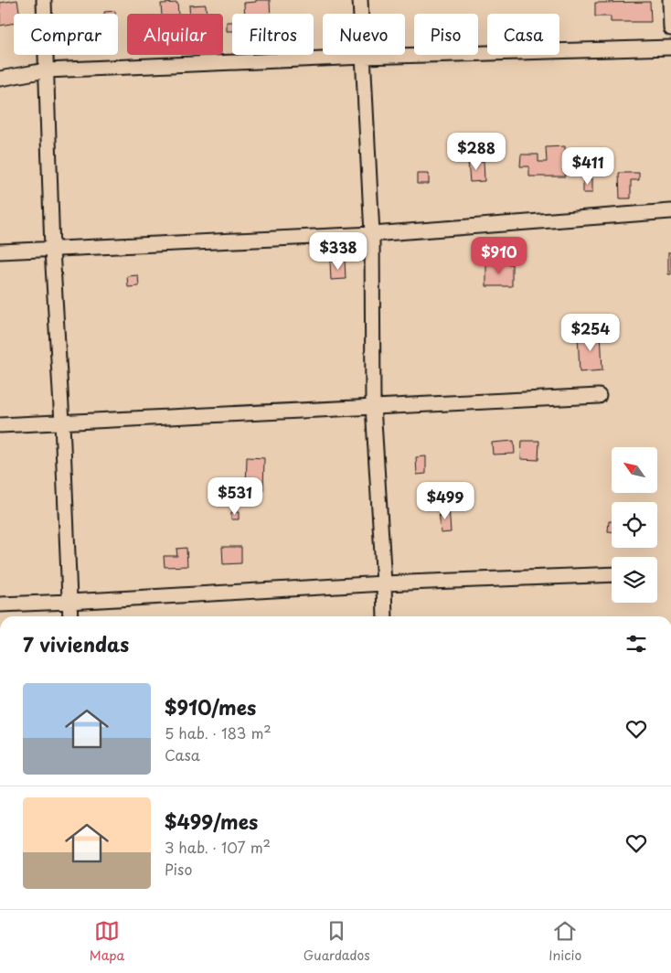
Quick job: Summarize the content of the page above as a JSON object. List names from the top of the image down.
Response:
{
  "north": "top left",
  "page": {
    "chip": [
      "Comprar",
      "Alquilar",
      "Filtros",
      "Nuevo",
      "Piso",
      "Casa"
    ],
    "price": [
      "$288",
      "$411",
      "$338",
      "$910",
      "$254",
      "$531",
      "$499"
    ],
    "heading": "7 viviendas",
    "list": [
      {
        "name": "$910/mes",
        "note": "5 hab. · 183 m² · Casa"
      },
      {
        "name": "$499/mes",
        "note": "3 hab. · 107 m² · Piso"
      }
    ],
    "tabs": ["Mapa", "Guardados", "Inicio"]
  }
}
